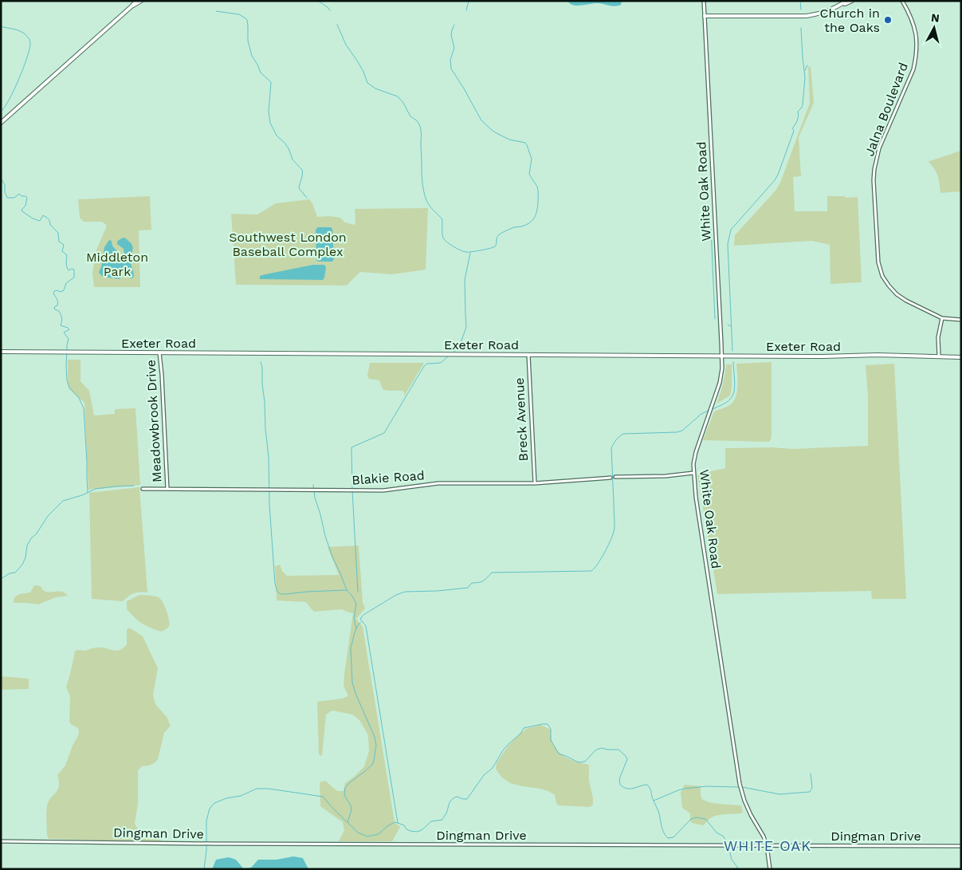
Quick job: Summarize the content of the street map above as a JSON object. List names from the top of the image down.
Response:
{
  "streets": {
    "main road": ["Exeter Road"],
    "street": [
      "Jalna Boulevard",
      "White Oak Road",
      "Breck Avenue",
      "Meadowbrook Drive",
      "Blakie Road",
      "Dingman Drive"
    ]
  },
  "crossings": [
    ["White Oak Road", "Exeter Road"],
    ["White Oak Road", "Dingman Drive"],
    ["Exeter Road", "Breck Avenue"],
    ["Exeter Road", "Meadowbrook Drive"],
    ["Breck Avenue", "Blakie Road"],
    ["Meadowbrook Drive", "Blakie Road"]
  ],
  "districts": ["WHITE OAK"],
  "parks": ["Southwest London Baseball Complex", "Middleton Park"],
  "places": ["Church in the Oaks"],
  "north": "top"
}
